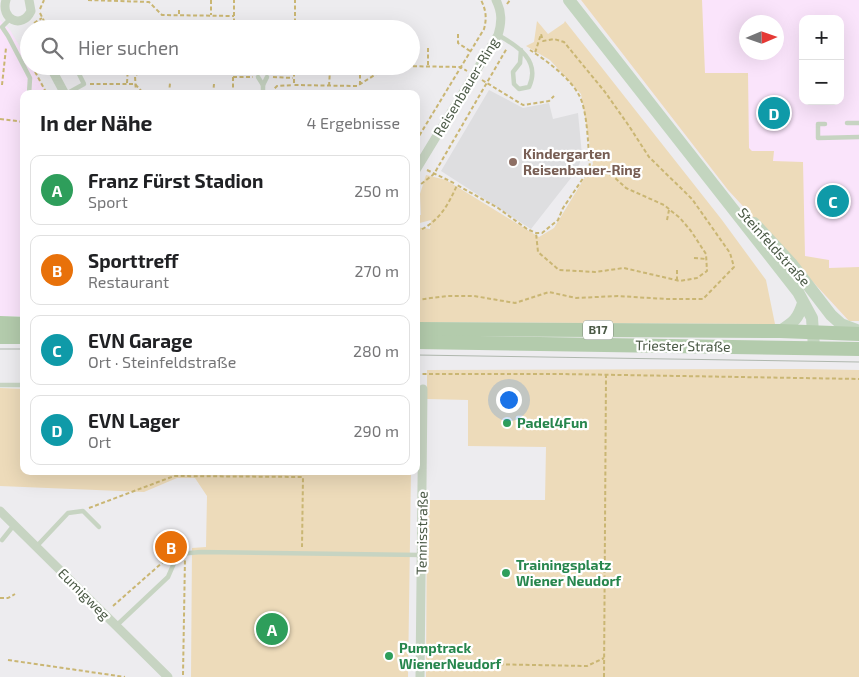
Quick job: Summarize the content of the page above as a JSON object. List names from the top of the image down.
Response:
{
  "streets": {
    "main road": ["Steinfeldstraße", "B17", "Triester Straße"],
    "street": ["Reisenbauer-Ring", "Tennisstraße", "Eumigweg"]
  },
  "crossings": [
    ["Steinfeldstraße", "Triester Straße"]
  ],
  "places": [
    "Kindergarten Reisenbauer-Ring",
    "Padel4Fun",
    "Trainingsplatz Wiener Neudorf",
    "Pumptrack WienerNeudorf"
  ],
  "north": "right",
  "page": {
    "map_buttons": ["+", "−"],
    "search": "Hier suchen",
    "heading": ["In der Nähe", "4 Ergebnisse"],
    "pins": [
      "D",
      "C",
      "B",
      "A"
    ],
    "list": [
      {
        "mark": "A",
        "name": "Franz Fürst Stadion",
        "note": "Sport",
        "value": "250 m"
      },
      {
        "mark": "B",
        "name": "Sporttreff",
        "note": "Restaurant",
        "value": "270 m"
      },
      {
        "mark": "C",
        "name": "EVN Garage",
        "note": "Ort · Steinfeldstraße",
        "value": "280 m"
      },
      {
        "mark": "D",
        "name": "EVN Lager",
        "note": "Ort",
        "value": "290 m"
      }
    ]
  }
}
